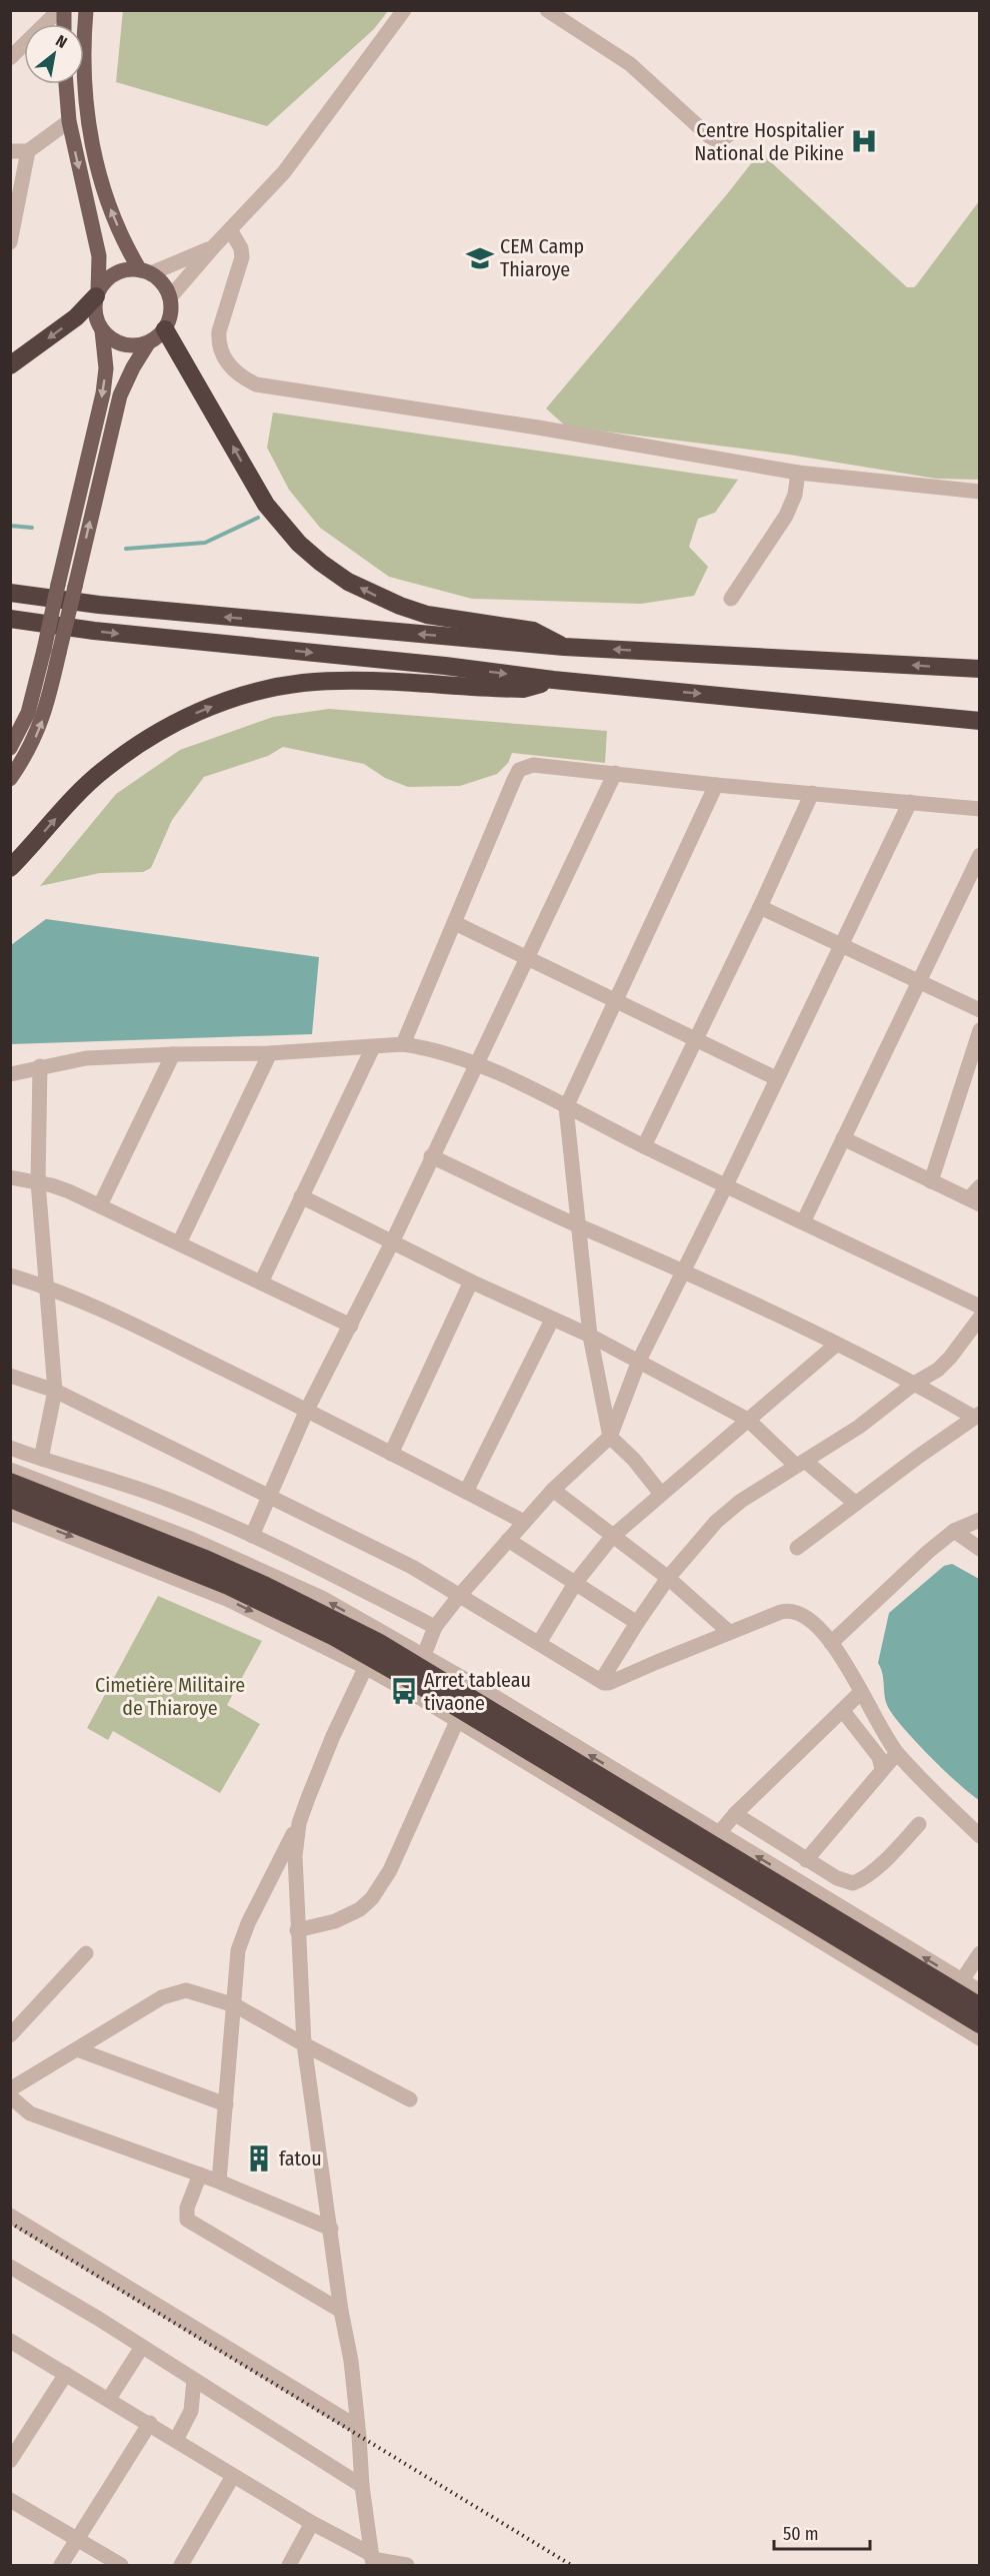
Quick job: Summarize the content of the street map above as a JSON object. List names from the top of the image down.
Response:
{
  "parks": ["Cimetière Militaire de Thiaroye"],
  "places": {
    "hospital": ["Centre Hospitalier National de Pikine"],
    "school or university": ["CEM Camp Thiaroye"],
    "bus stop": ["Arret tableau tivaone"],
    "building": ["fatou"]
  },
  "scale_bar": "50 m",
  "north": "top right"
}
